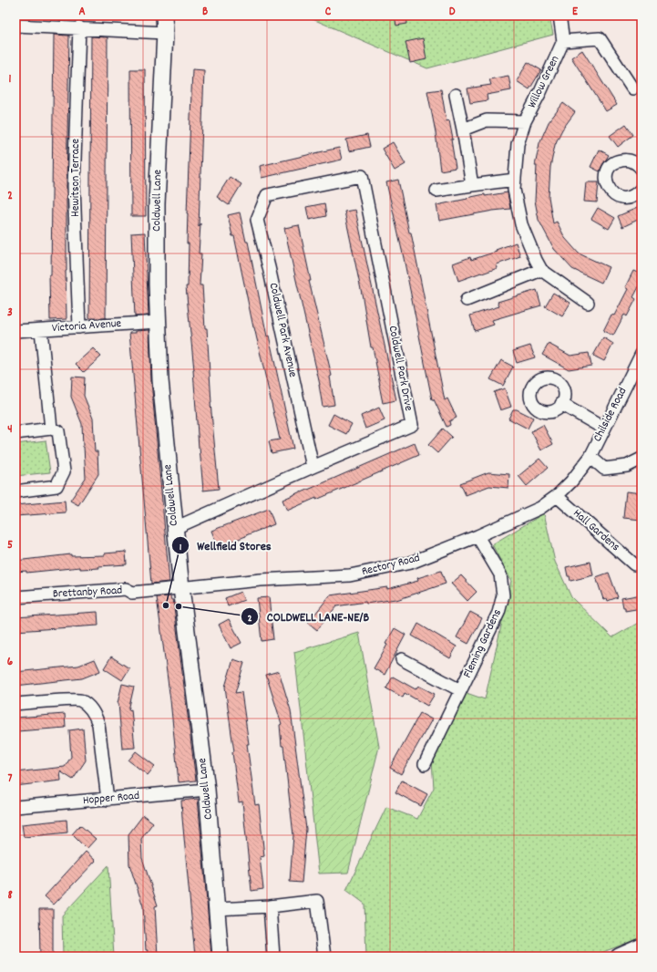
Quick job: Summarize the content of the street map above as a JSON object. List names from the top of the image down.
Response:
{
  "streets": {
    "street": [
      "Willow Green",
      "Hewitson Terrace",
      "Coldwell Lane",
      "Victoria Avenue",
      "Coldwell Park Avenue",
      "Coldwell Park Drive",
      "Chilside Road",
      "Hall Gardens",
      "Rectory Road",
      "Brettanby Road",
      "Fleming Gardens",
      "Hopper Road"
    ]
  },
  "crossings": [
    ["Hewitson Terrace", "Victoria Avenue"],
    ["Coldwell Lane", "Victoria Avenue"],
    ["Coldwell Lane", "Coldwell Park Drive"],
    ["Coldwell Lane", "Rectory Road"],
    ["Coldwell Lane", "Brettanby Road"],
    ["Coldwell Lane", "Hopper Road"],
    ["Coldwell Park Avenue", "Coldwell Park Drive"],
    ["Chilside Road", "Rectory Road"],
    ["Hall Gardens", "Rectory Road"],
    ["Rectory Road", "Brettanby Road"],
    ["Rectory Road", "Fleming Gardens"]
  ],
  "places": ["Wellfield Stores", "COLDWELL LANE-NE/B"],
  "grid": {
    "columns": [
      "A",
      "B",
      "C",
      "D",
      "E"
    ],
    "rows": [
      "1",
      "2",
      "3",
      "4",
      "5",
      "6",
      "7",
      "8"
    ]
  }
}
